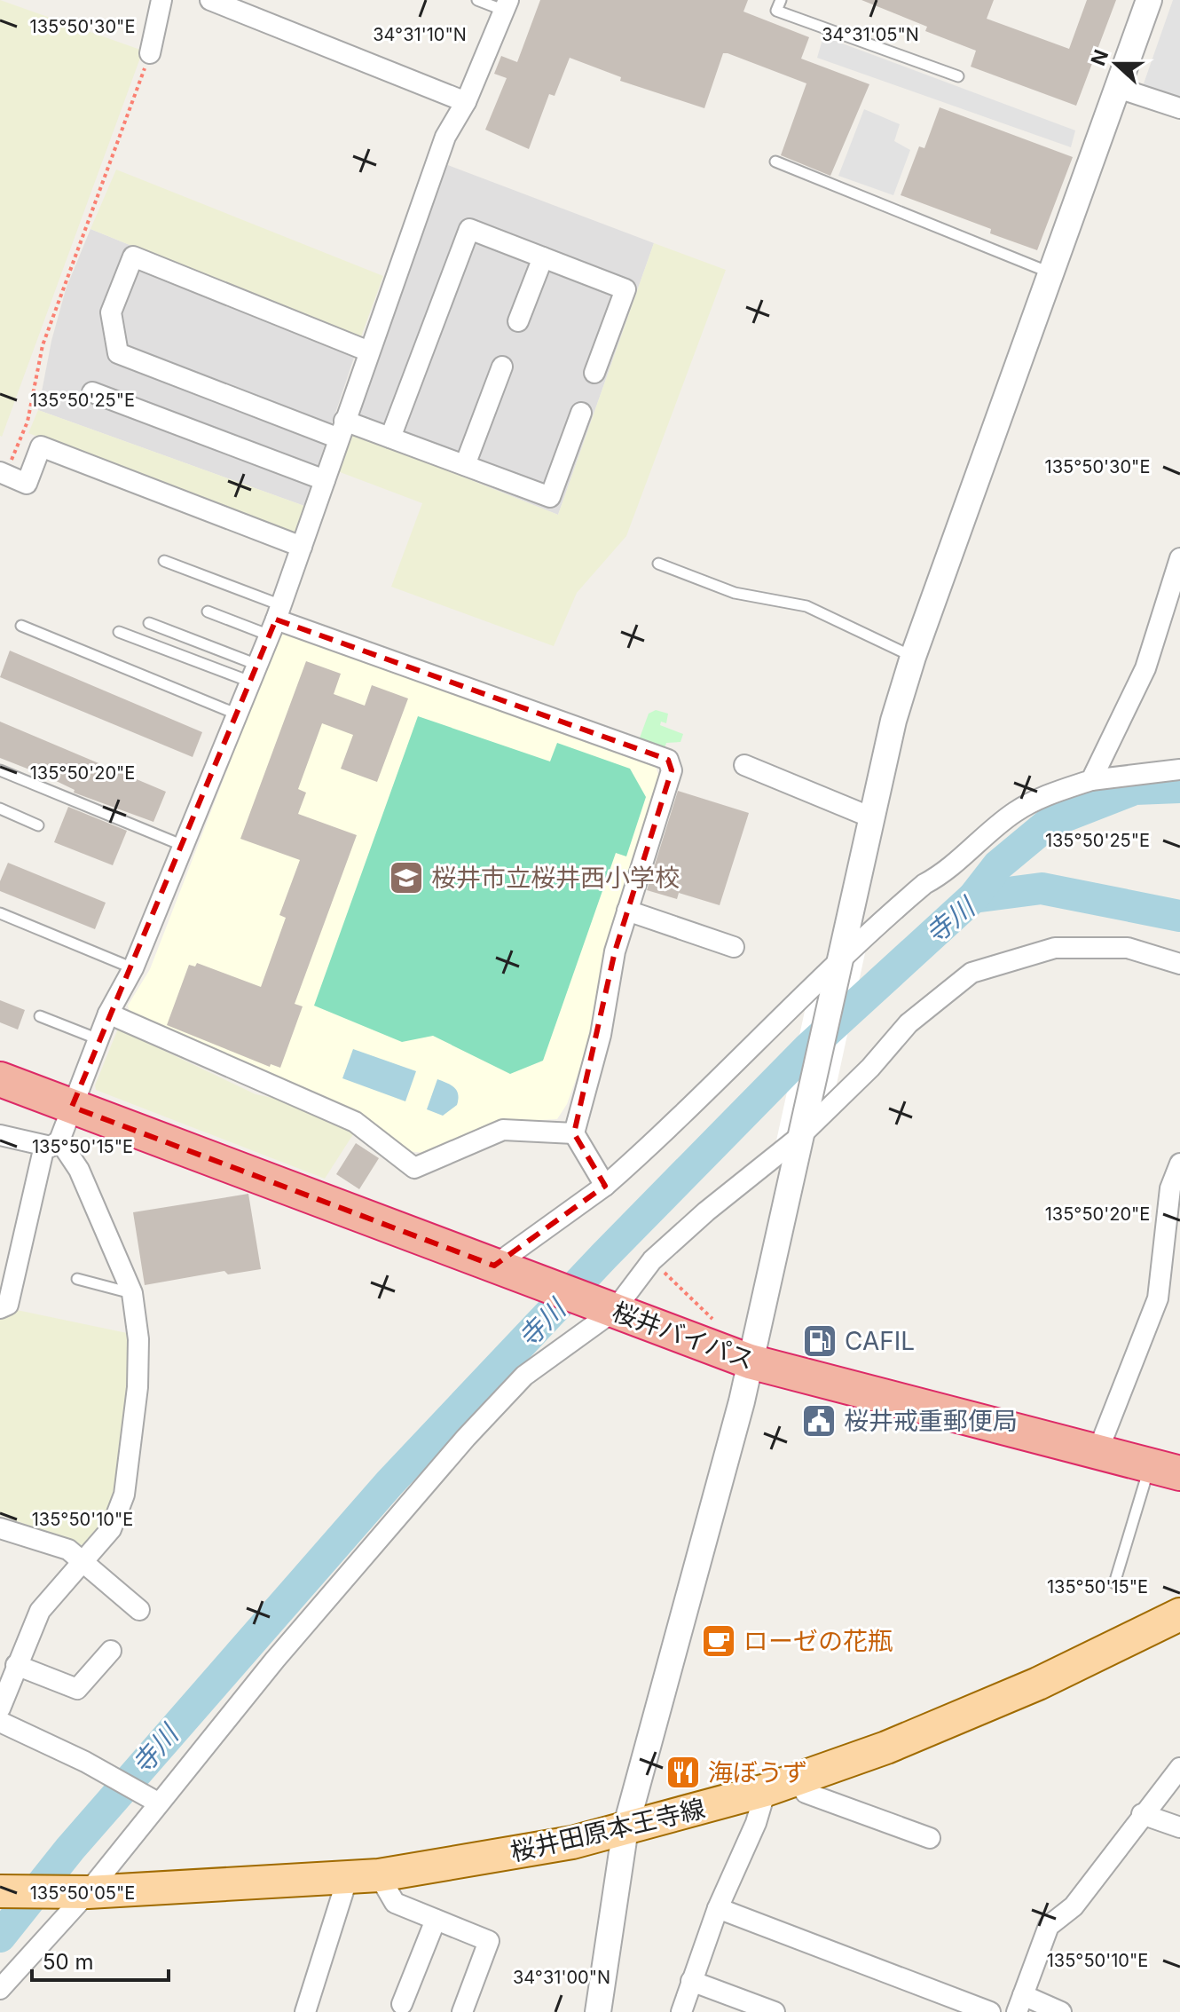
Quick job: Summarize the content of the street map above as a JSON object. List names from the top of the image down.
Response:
{
  "streets": {
    "highway": ["桜井バイパス"],
    "main road": ["桜井田原本王寺線"]
  },
  "water": ["寺川"],
  "places": {
    "school or university": ["桜井市立桜井西小学校"],
    "fuel station": ["CAFIL"],
    "public building": ["桜井戒重郵便局"],
    "cafe": ["ローゼの花瓶"],
    "restaurant": ["海ぼうず"]
  },
  "scale_bar": "50 m",
  "north": "left",
  "coordinates": [
    "135°50'30\"E",
    "34°31'10\"N",
    "34°31'05\"N",
    "135°50'25\"E",
    "135°50'20\"E",
    "135°50'15\"E",
    "135°50'10\"E",
    "135°50'05\"E",
    "34°31'00\"N"
  ]
}
